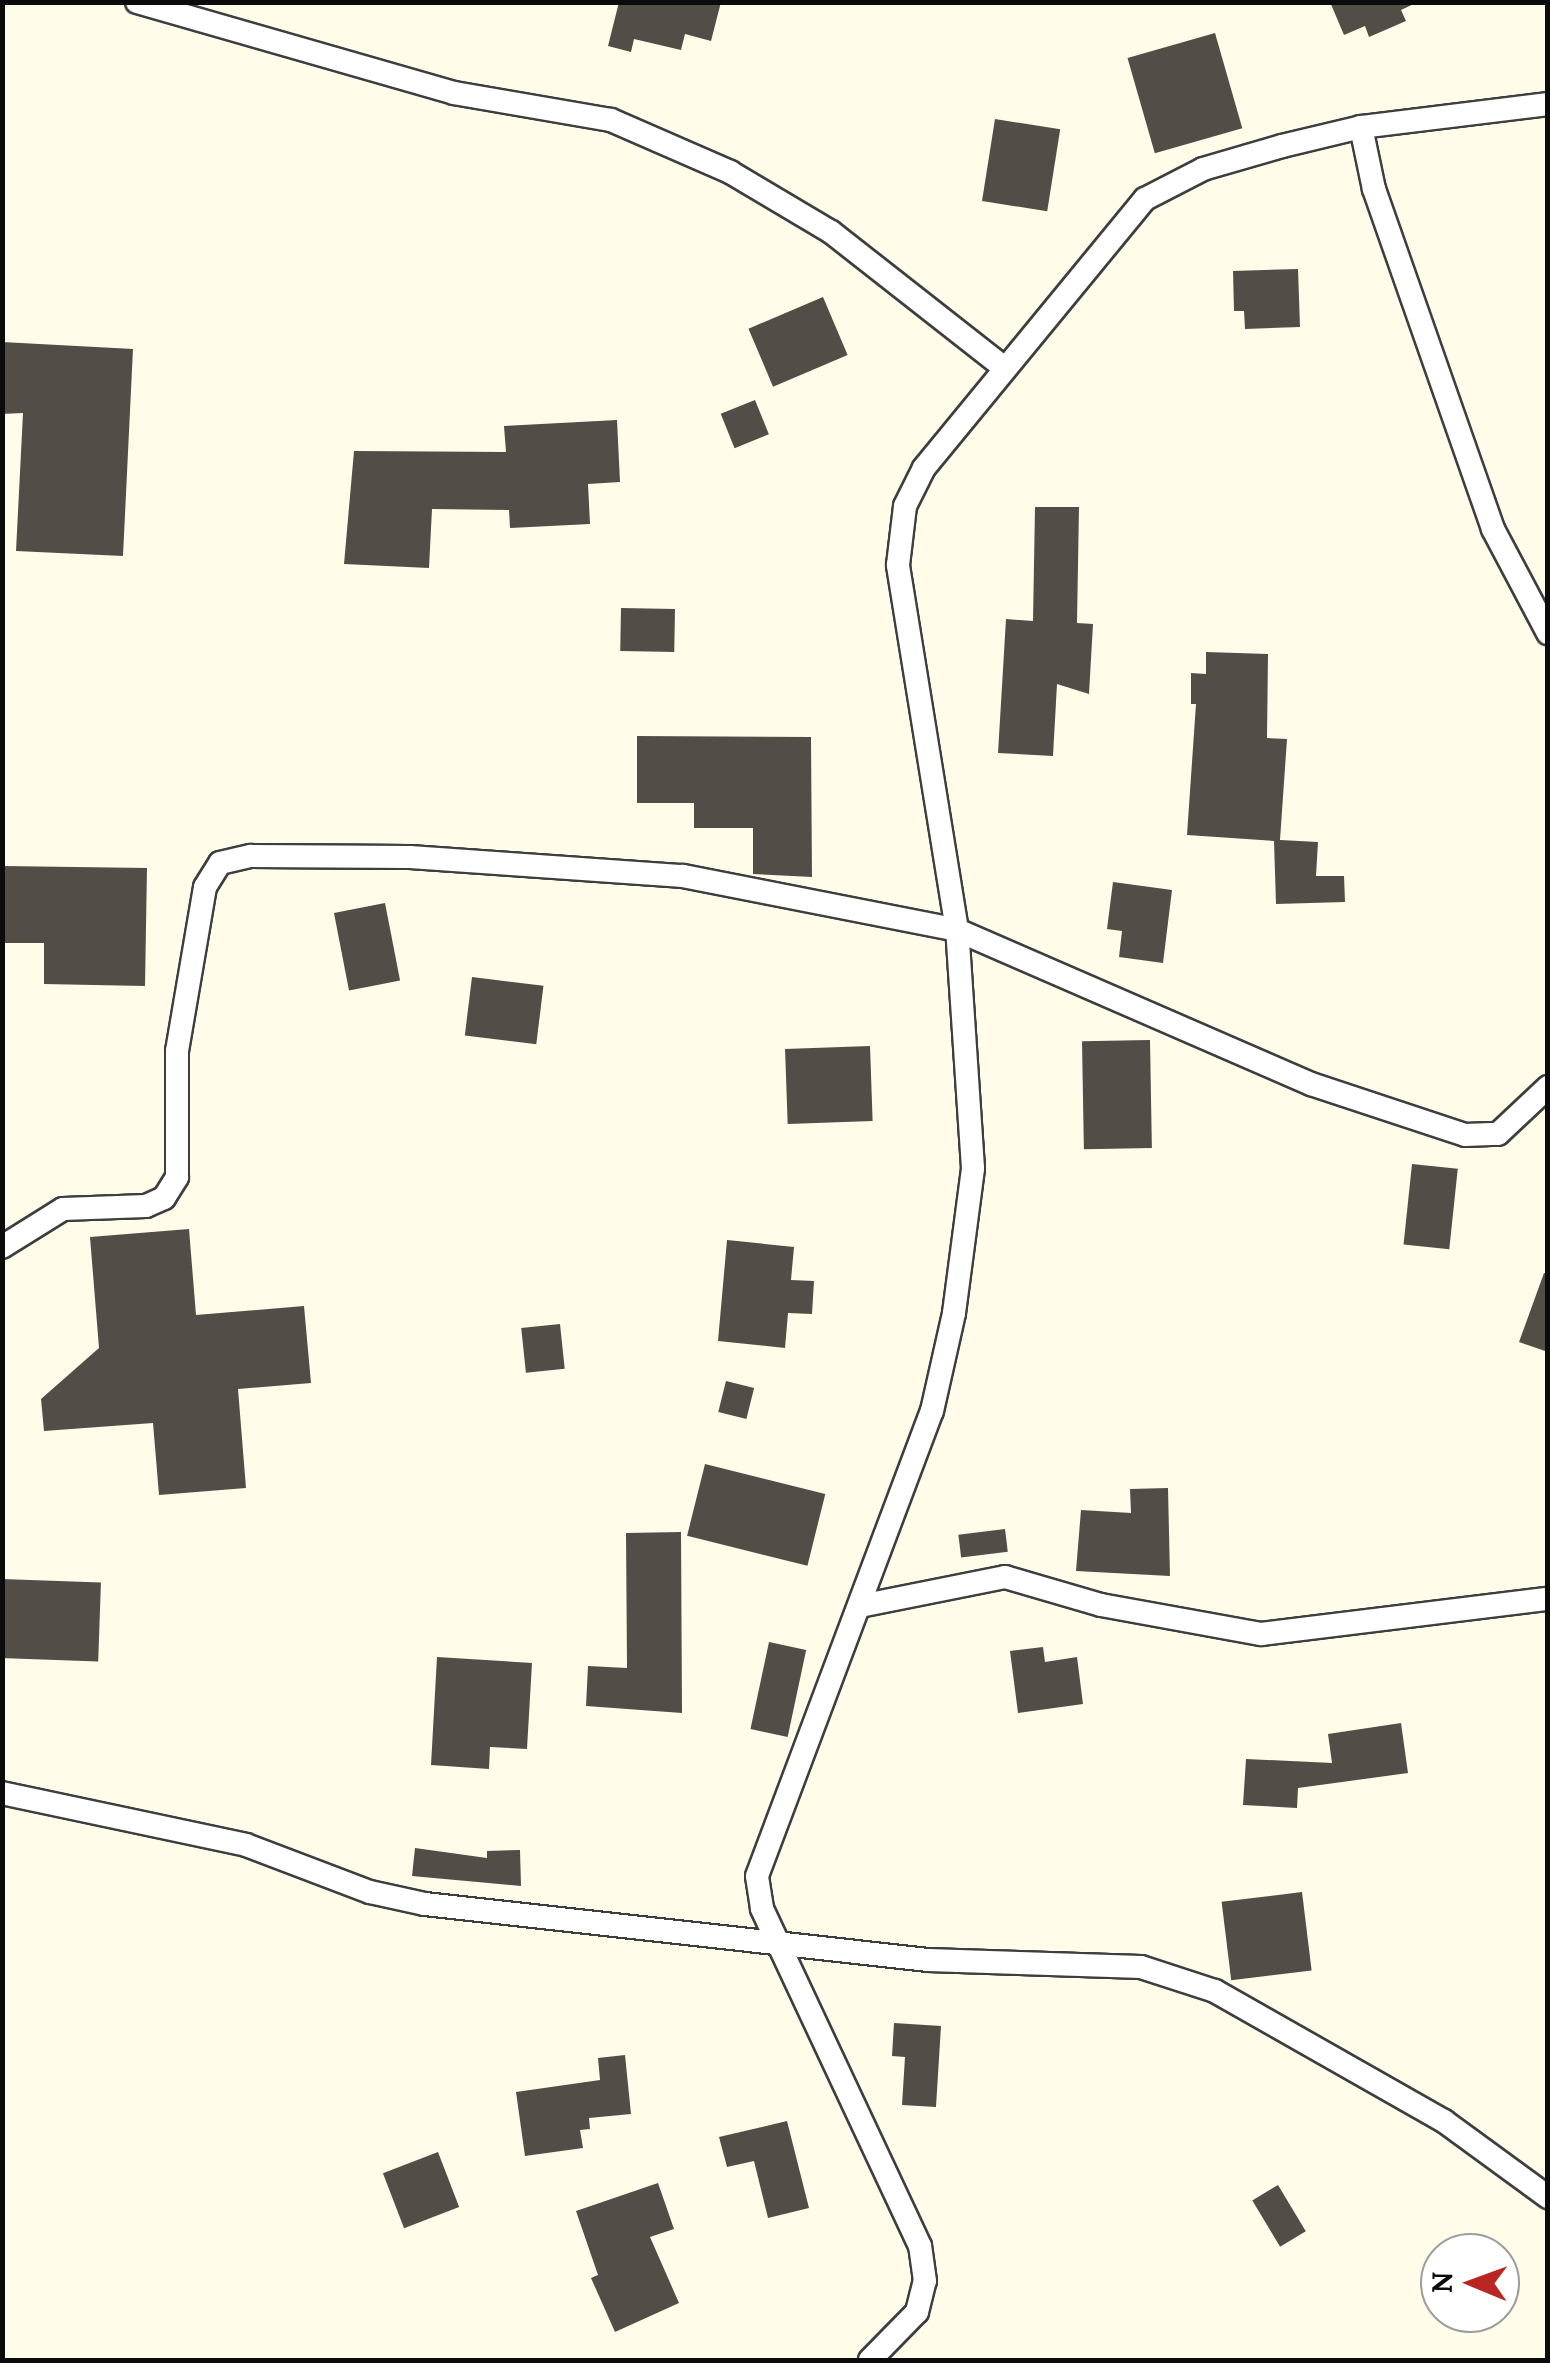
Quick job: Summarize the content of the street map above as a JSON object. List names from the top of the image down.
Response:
{
  "north": "left"
}
